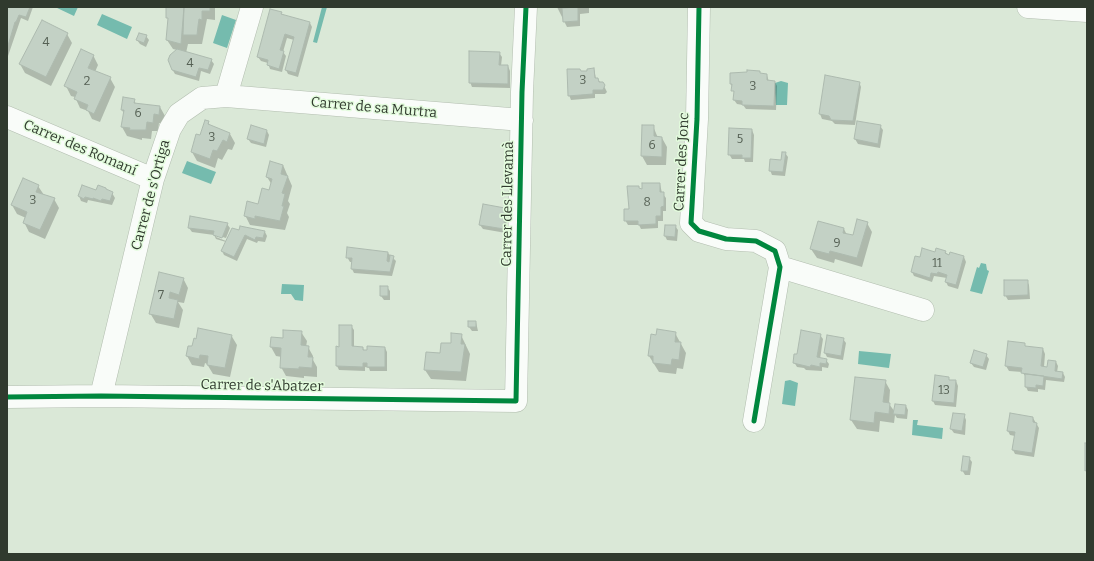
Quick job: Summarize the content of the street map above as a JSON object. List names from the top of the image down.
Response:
{
  "streets": {
    "street": [
      "Carrer de sa Murtra",
      "Carrer des Romaní",
      "Carrer des Jonc",
      "Carrer de s'Ortiga",
      "Carrer des Llevamà",
      "Carrer de s'Abatzer"
    ]
  },
  "crossings": [
    ["Carrer de sa Murtra", "Carrer de s'Ortiga"],
    ["Carrer de sa Murtra", "Carrer des Llevamà"],
    ["Carrer des Romaní", "Carrer de s'Ortiga"],
    ["Carrer de s'Ortiga", "Carrer de s'Abatzer"],
    ["Carrer des Llevamà", "Carrer de s'Abatzer"]
  ],
  "house_numbers": [
    "4",
    "4",
    "3",
    "2",
    "3",
    "6",
    "3",
    "5",
    "6",
    "3",
    "8",
    "9",
    "11",
    "7",
    "13"
  ]
}
